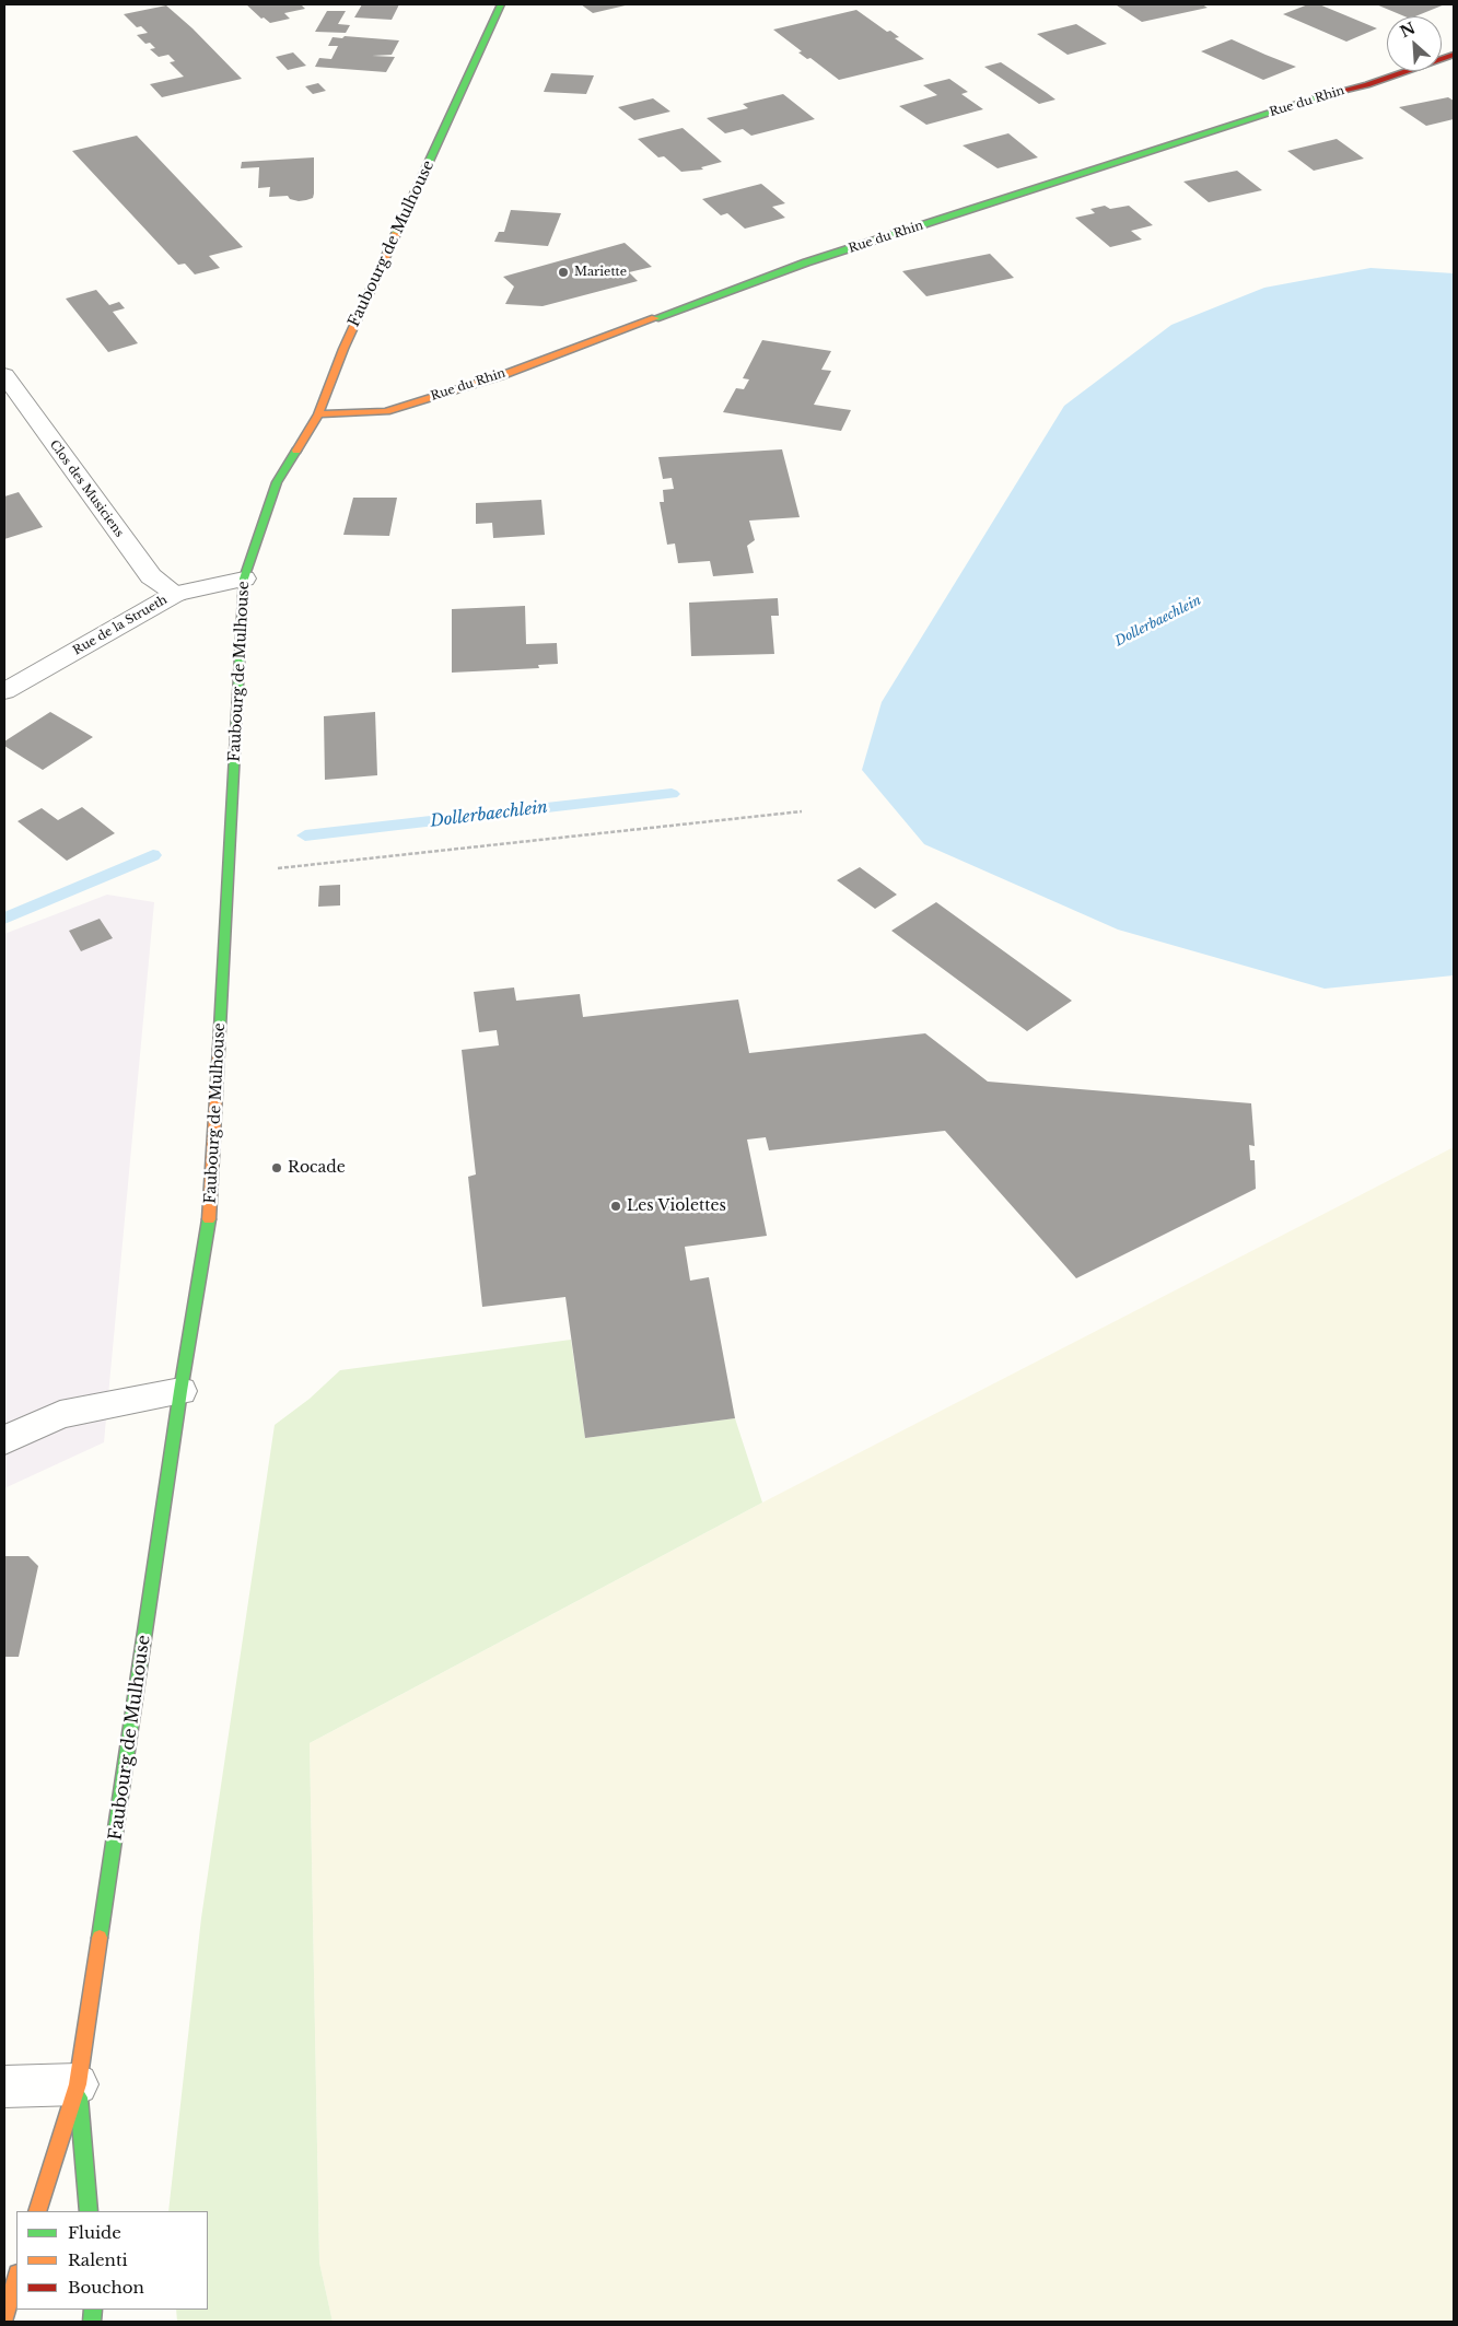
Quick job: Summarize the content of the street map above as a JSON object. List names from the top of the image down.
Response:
{
  "streets": {
    "main road": ["Rue du Rhin", "Faubourg de Mulhouse"],
    "street": ["Clos des Musiciens", "Rue de la Strueth"]
  },
  "crossings": [
    ["Rue du Rhin", "Faubourg de Mulhouse"],
    ["Faubourg de Mulhouse", "Rue de la Strueth"],
    ["Clos des Musiciens", "Rue de la Strueth"]
  ],
  "water": ["Dollerbaechlein"],
  "places": ["Mariette", "Rocade", "Les Violettes"],
  "legend": ["Fluide", "Ralenti", "Bouchon"],
  "north": "top left"
}
